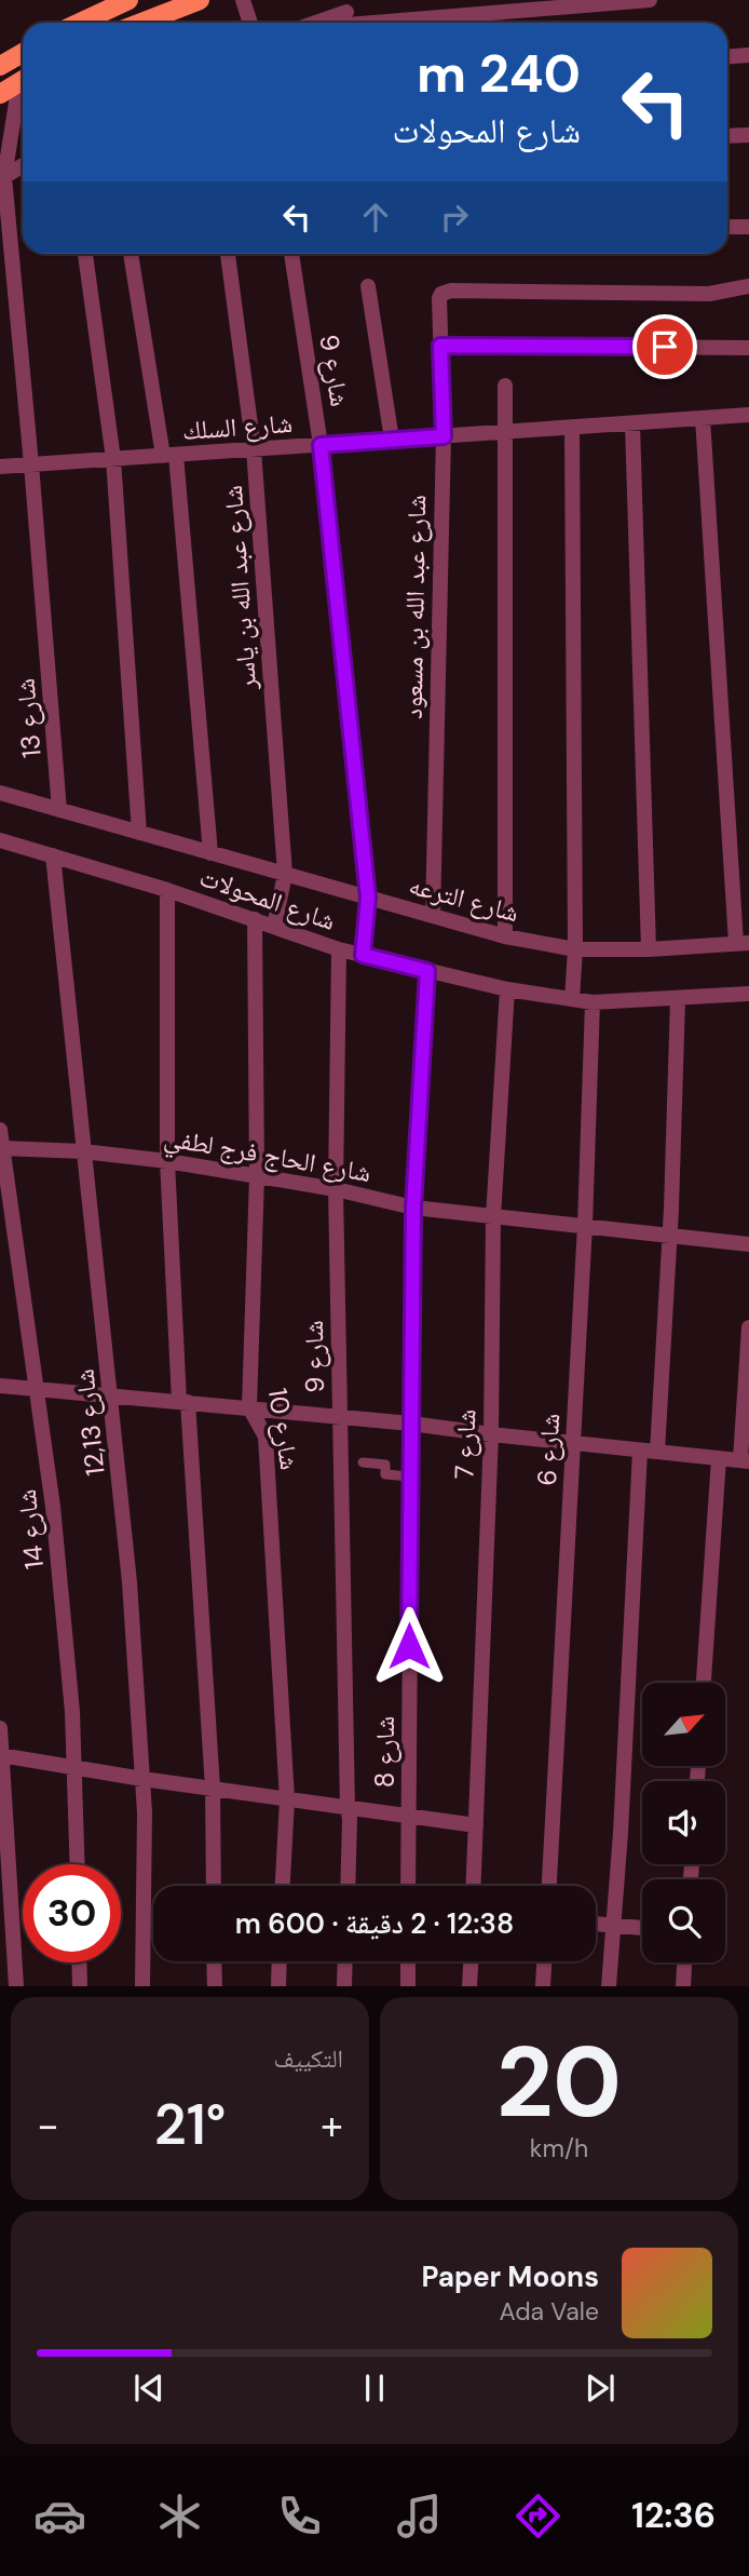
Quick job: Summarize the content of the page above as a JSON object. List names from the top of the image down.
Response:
{
  "streets": {
    "street": [
      "شارع 9",
      "شارع السلك",
      "شارع عبد الله بن ياسر",
      "شارع عبد الله بن مسعود",
      "شارع 13",
      "شارع المحولات",
      "شارع الترعه",
      "شارع الحاج فرج لطفي",
      "شارع 12,13",
      "شارع 10",
      "شارع 7",
      "شارع 6",
      "شارع 14",
      "شارع 8"
    ]
  },
  "crossings": [
    ["شارع 9", "شارع السلك"],
    ["شارع 9", "شارع المحولات"],
    ["شارع 9", "شارع الترعه"],
    ["شارع 9", "شارع الحاج فرج لطفي"],
    ["شارع السلك", "شارع عبد الله بن ياسر"],
    ["شارع السلك", "شارع عبد الله بن مسعود"],
    ["شارع السلك", "شارع 13"],
    ["شارع عبد الله بن ياسر", "شارع المحولات"],
    ["شارع عبد الله بن ياسر", "شارع الترعه"],
    ["شارع عبد الله بن مسعود", "شارع الترعه"],
    ["شارع 13", "شارع الترعه"],
    ["شارع المحولات", "شارع 12,13"],
    ["شارع المحولات", "شارع 10"],
    ["شارع المحولات", "شارع 7"],
    ["شارع المحولات", "شارع 6"],
    ["شارع المحولات", "شارع 8"],
    ["شارع الحاج فرج لطفي", "شارع 12,13"],
    ["شارع الحاج فرج لطفي", "شارع 10"],
    ["شارع الحاج فرج لطفي", "شارع 7"],
    ["شارع الحاج فرج لطفي", "شارع 6"],
    ["شارع الحاج فرج لطفي", "شارع 14"],
    ["شارع الحاج فرج لطفي", "شارع 8"]
  ],
  "north": "top right",
  "page": {
    "turn": ["240 m", "شارع المحولات"],
    "limit": "30",
    "trip": "12:38 · 2 دقيقة · 600 m",
    "tile": [
      ["20", "km/h"],
      "التكييف"
    ],
    "heat": ["−", "21°", "+"],
    "song": ["Paper Moons", "Ada Vale"],
    "tabs": "12:36"
  }
}
